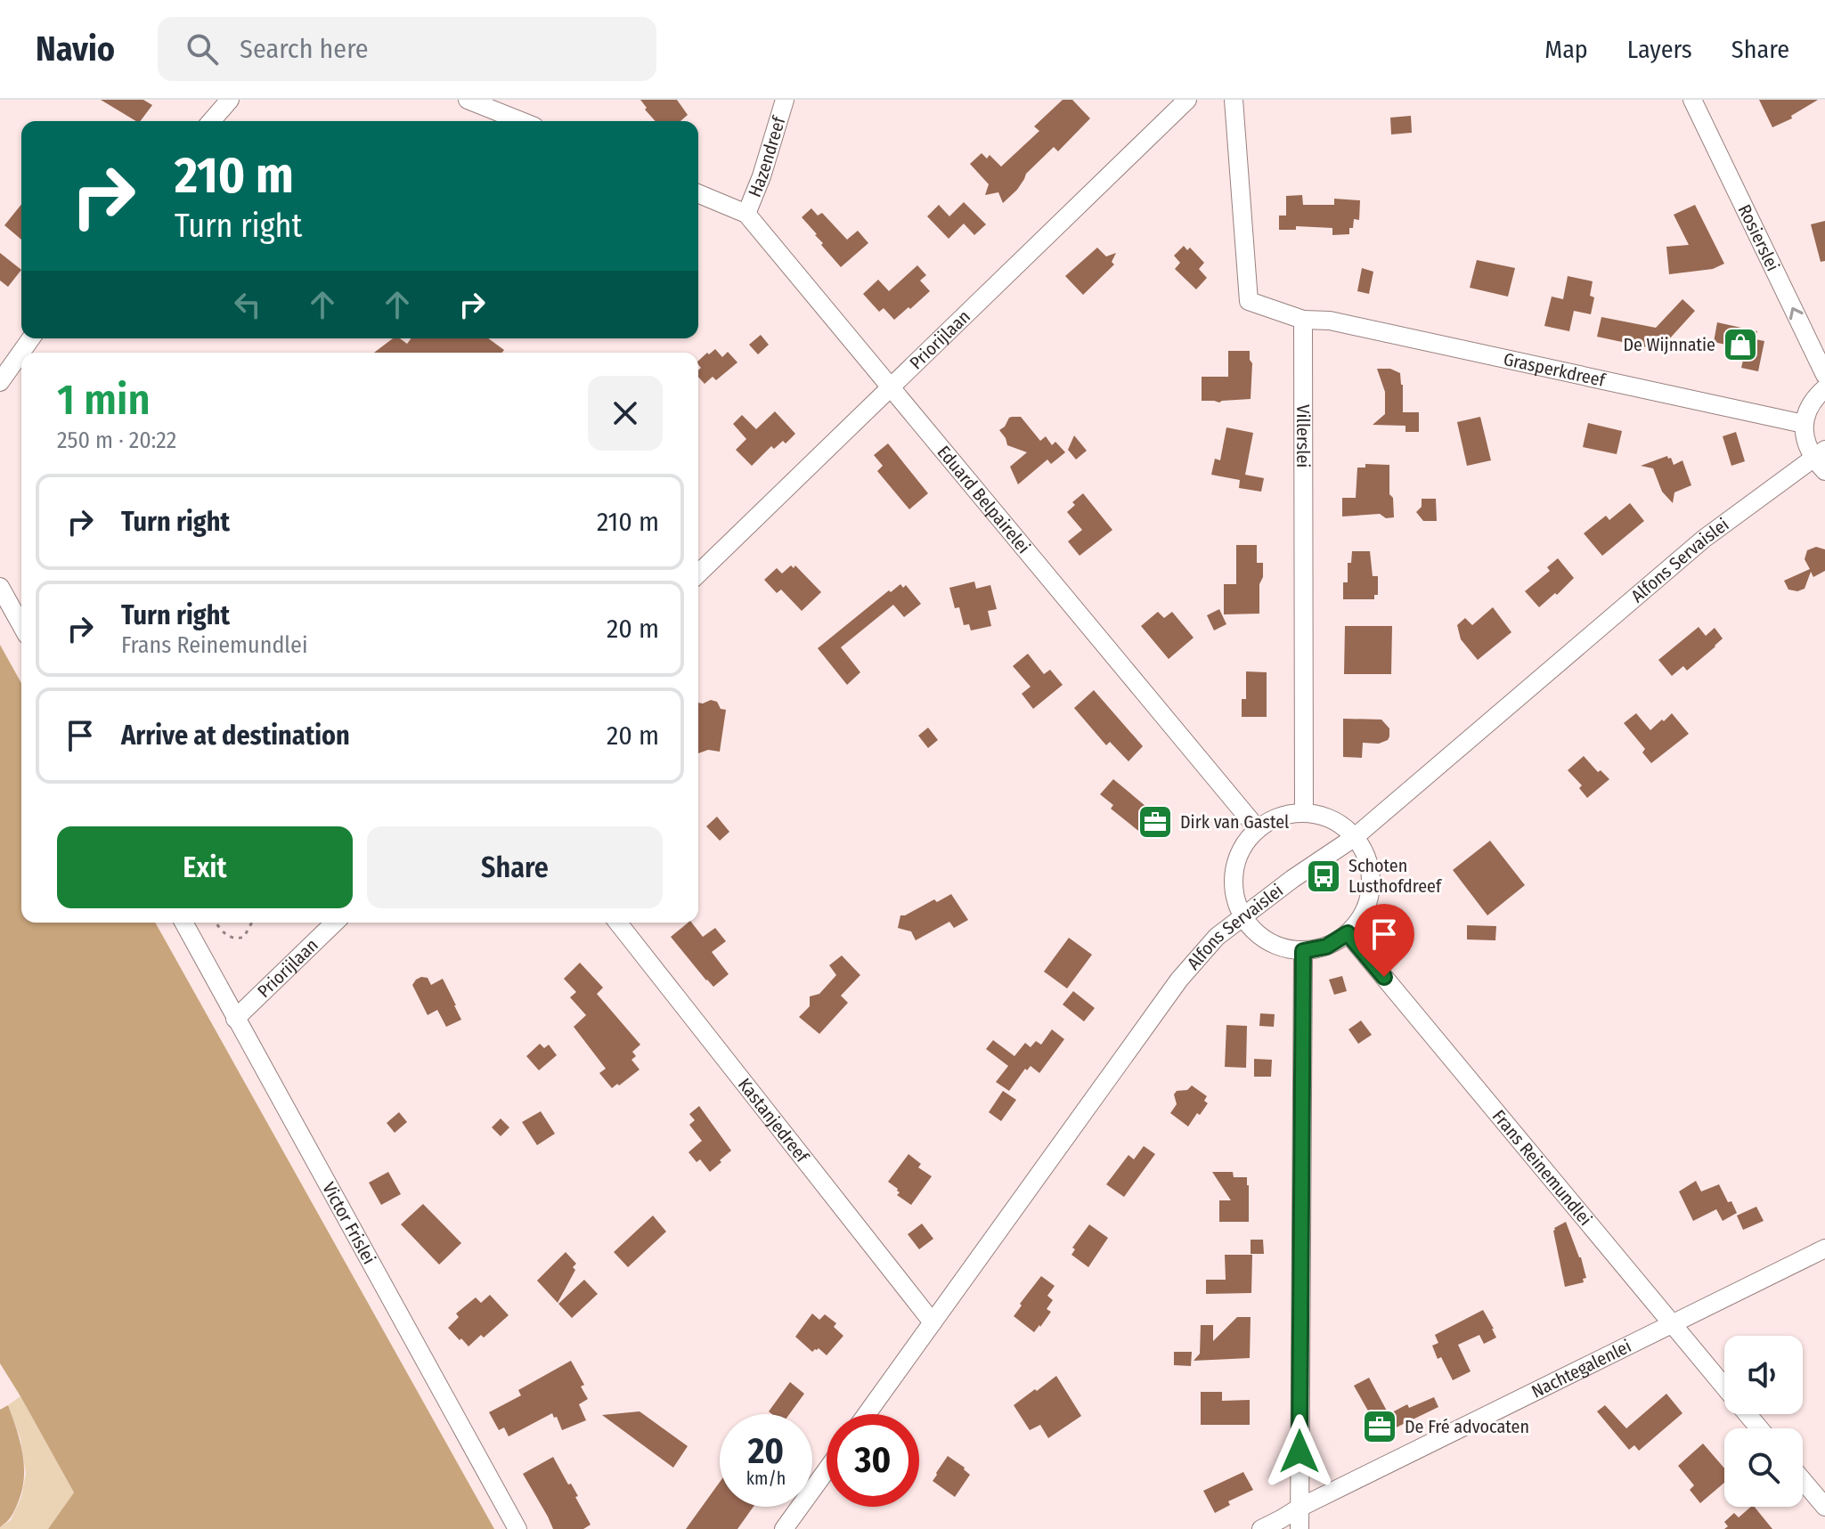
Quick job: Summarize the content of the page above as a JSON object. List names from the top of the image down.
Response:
{
  "streets": {
    "street": [
      "Hazendreef",
      "Rosierslei",
      "Priorijlaan",
      "Grasperkdreef",
      "Villerslei",
      "Eduard Belpairelei",
      "Alfons Servaislei",
      "Kastanjedreef",
      "Frans Reinemundlei",
      "Victor Frislei",
      "Nachtegalenlei"
    ]
  },
  "crossings": [
    ["Hazendreef", "Eduard Belpairelei"],
    ["Priorijlaan", "Eduard Belpairelei"],
    ["Priorijlaan", "Victor Frislei"],
    ["Grasperkdreef", "Villerslei"],
    ["Alfons Servaislei", "Kastanjedreef"],
    ["Frans Reinemundlei", "Nachtegalenlei"]
  ],
  "one_way": ["Rosierslei"],
  "places": {
    "shop": ["De Wijnnatie"],
    "office": ["Dirk van Gastel", "De Fré advocaten"],
    "bus stop": ["Schoten Lusthofdreef"]
  },
  "page": {
    "header": "Navio",
    "search": "Search here",
    "nav": ["Map", "Layers", "Share"],
    "turn": ["210 m", "Turn right"],
    "heading": ["1 min", "250 m · 20:22"],
    "list": [
      {
        "name": "Turn right",
        "value": "210 m"
      },
      {
        "name": "Turn right",
        "note": "Frans Reinemundlei",
        "value": "20 m"
      },
      {
        "name": "Arrive at destination",
        "value": "20 m"
      }
    ],
    "buttons": ["Exit", "Share"],
    "speed": "20 km/h",
    "limit": "30"
  }
}
